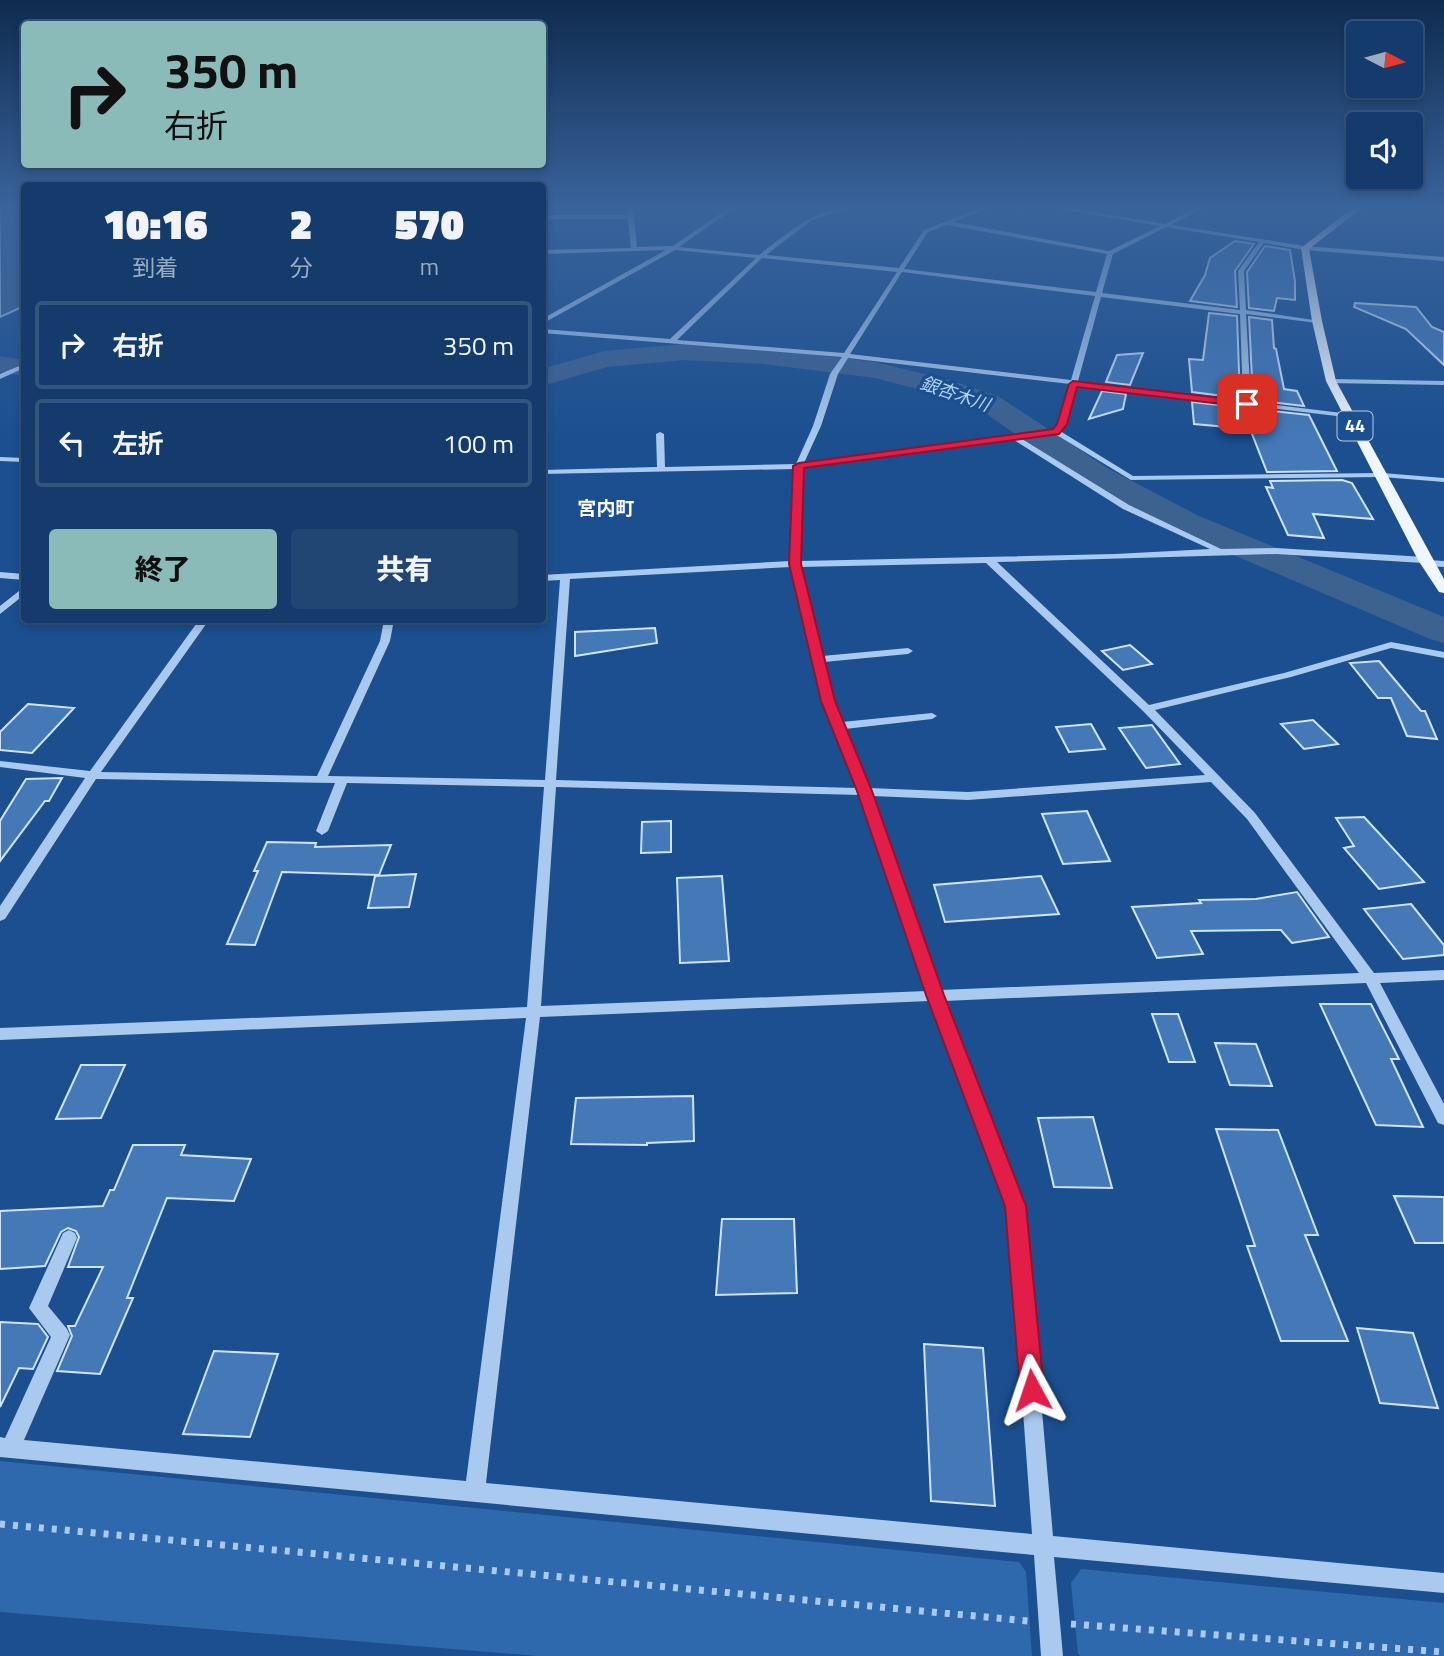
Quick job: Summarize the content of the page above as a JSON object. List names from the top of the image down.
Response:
{
  "streets": {
    "main road": ["44"]
  },
  "districts": ["宮内町"],
  "water": ["銀杏木川"],
  "north": "right",
  "page": {
    "turn": ["350 m", "右折"],
    "eta": [
      "10:16",
      "到着",
      "2",
      "分",
      "570",
      "m"
    ],
    "list": [
      {
        "name": "右折",
        "value": "350 m"
      },
      {
        "name": "左折",
        "value": "100 m"
      }
    ],
    "buttons": ["終了", "共有"]
  }
}
